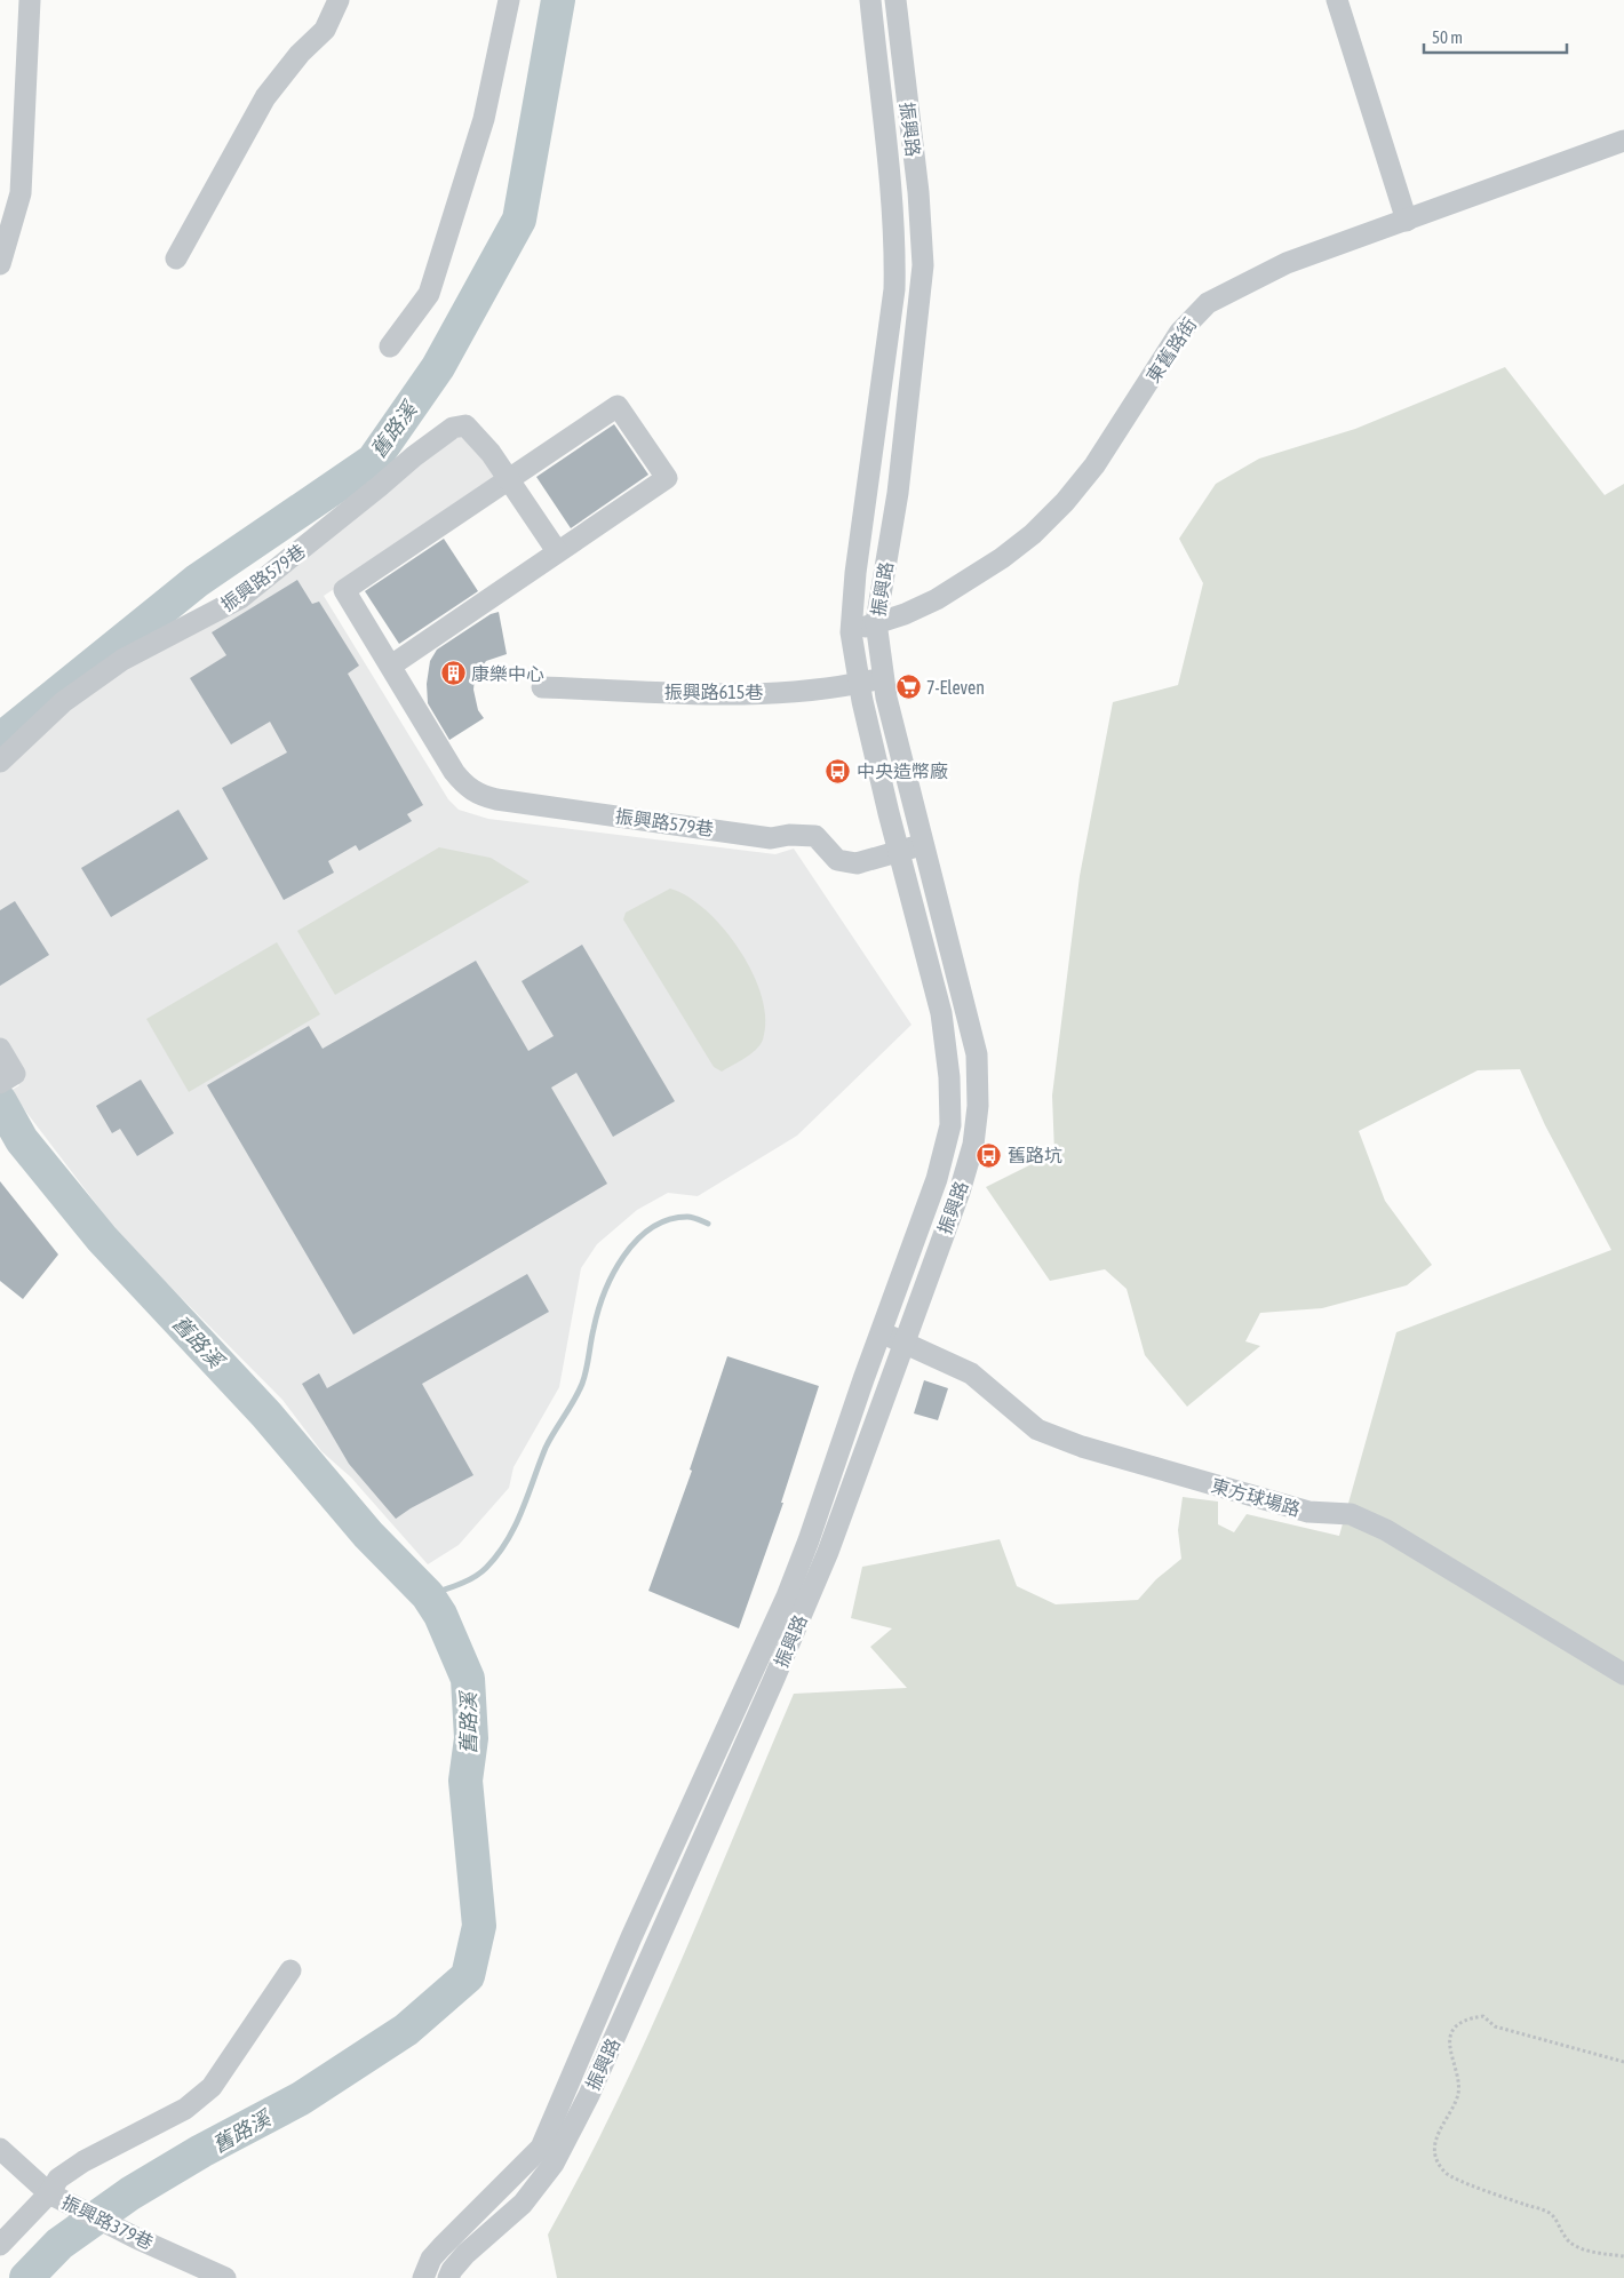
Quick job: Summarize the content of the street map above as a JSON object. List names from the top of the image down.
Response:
{
  "streets": {
    "street": [
      "振興路",
      "東舊路街",
      "振興路579巷",
      "振興路615巷",
      "東方球場路",
      "振興路379巷"
    ]
  },
  "crossings": [
    ["振興路", "東舊路街"],
    ["振興路", "振興路579巷"],
    ["振興路", "振興路615巷"],
    ["振興路", "東方球場路"]
  ],
  "water": ["舊路溪"],
  "places": {
    "building": ["康樂中心"],
    "supermarket": ["7-Eleven"],
    "bus stop": ["中央造幣廠", "舊路坑"]
  },
  "scale_bar": "50 m"
}
